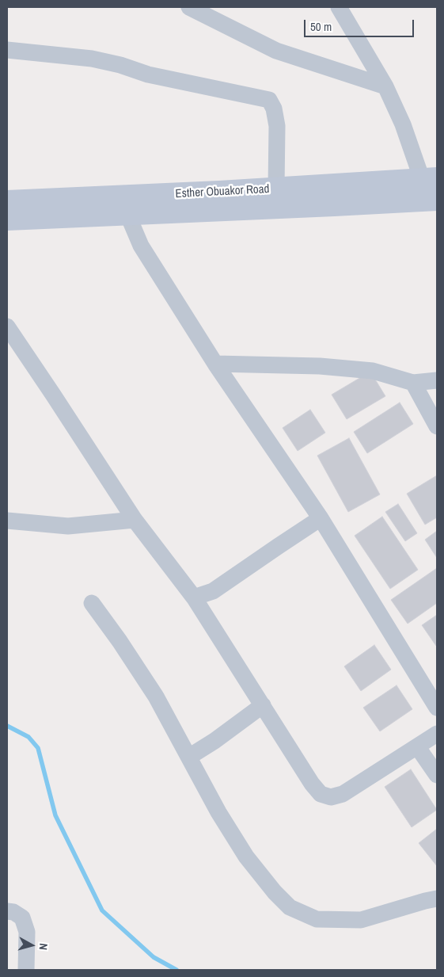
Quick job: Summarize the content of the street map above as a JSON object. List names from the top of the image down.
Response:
{
  "streets": {
    "street": ["Esther Obuakor Road"]
  },
  "scale_bar": "50 m",
  "north": "right"
}
